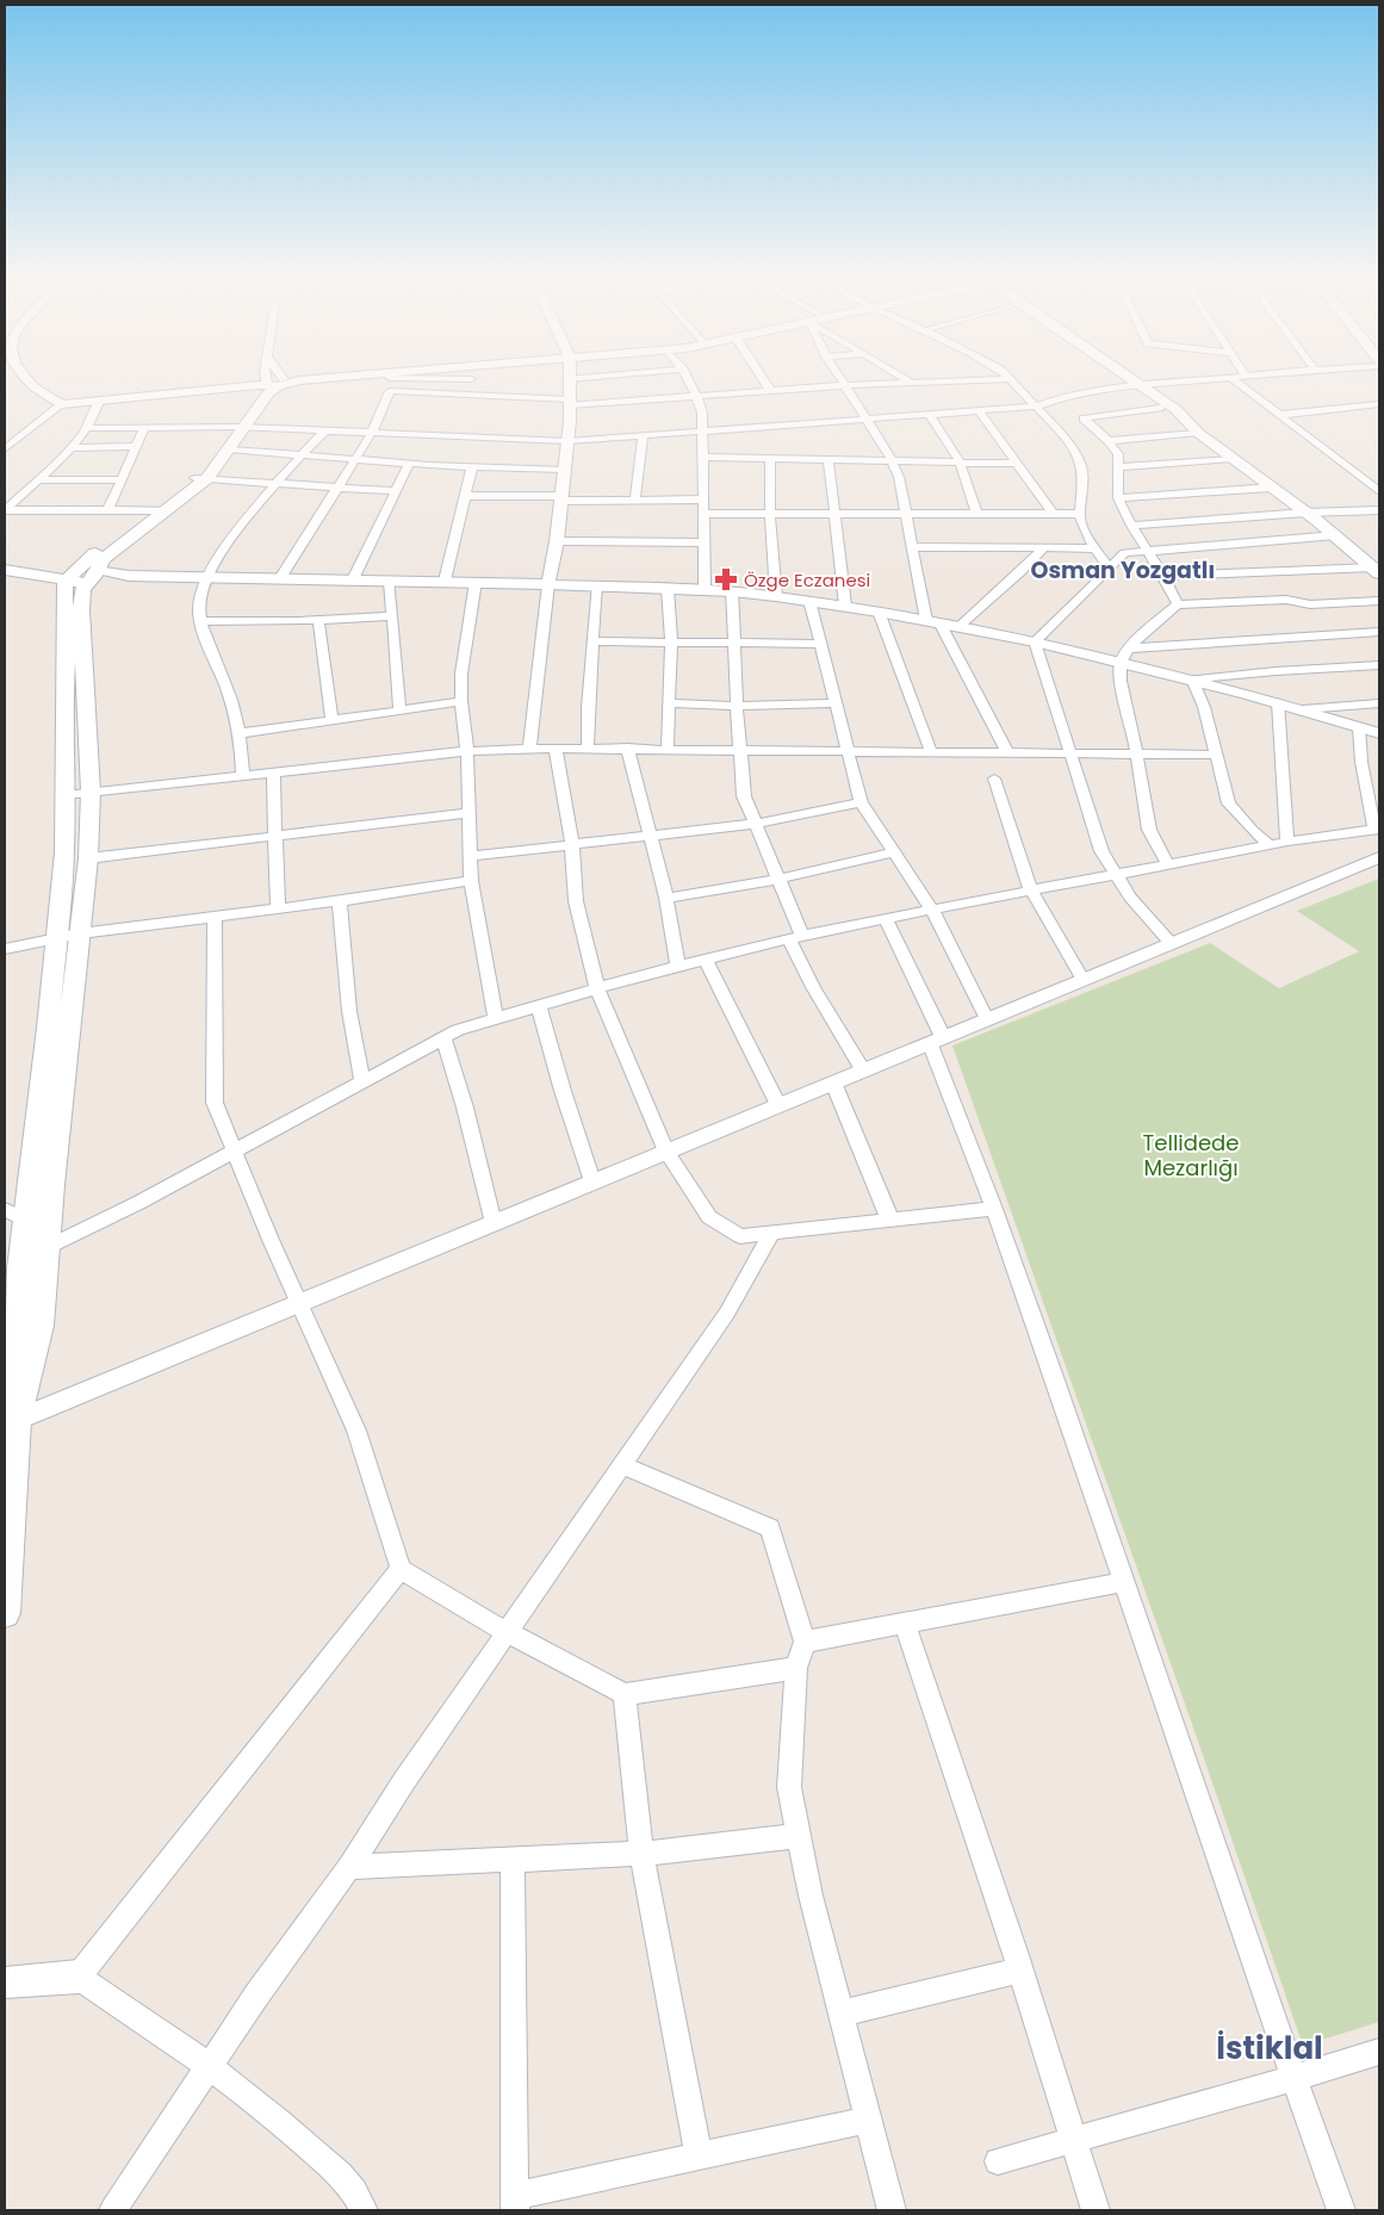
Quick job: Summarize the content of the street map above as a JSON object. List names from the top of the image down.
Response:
{
  "districts": ["Osman Yozgatlı", "İstiklal"],
  "parks": ["Tellidede Mezarlığı"],
  "places": {
    "pharmacy": ["Özge Eczanesi"]
  }
}
